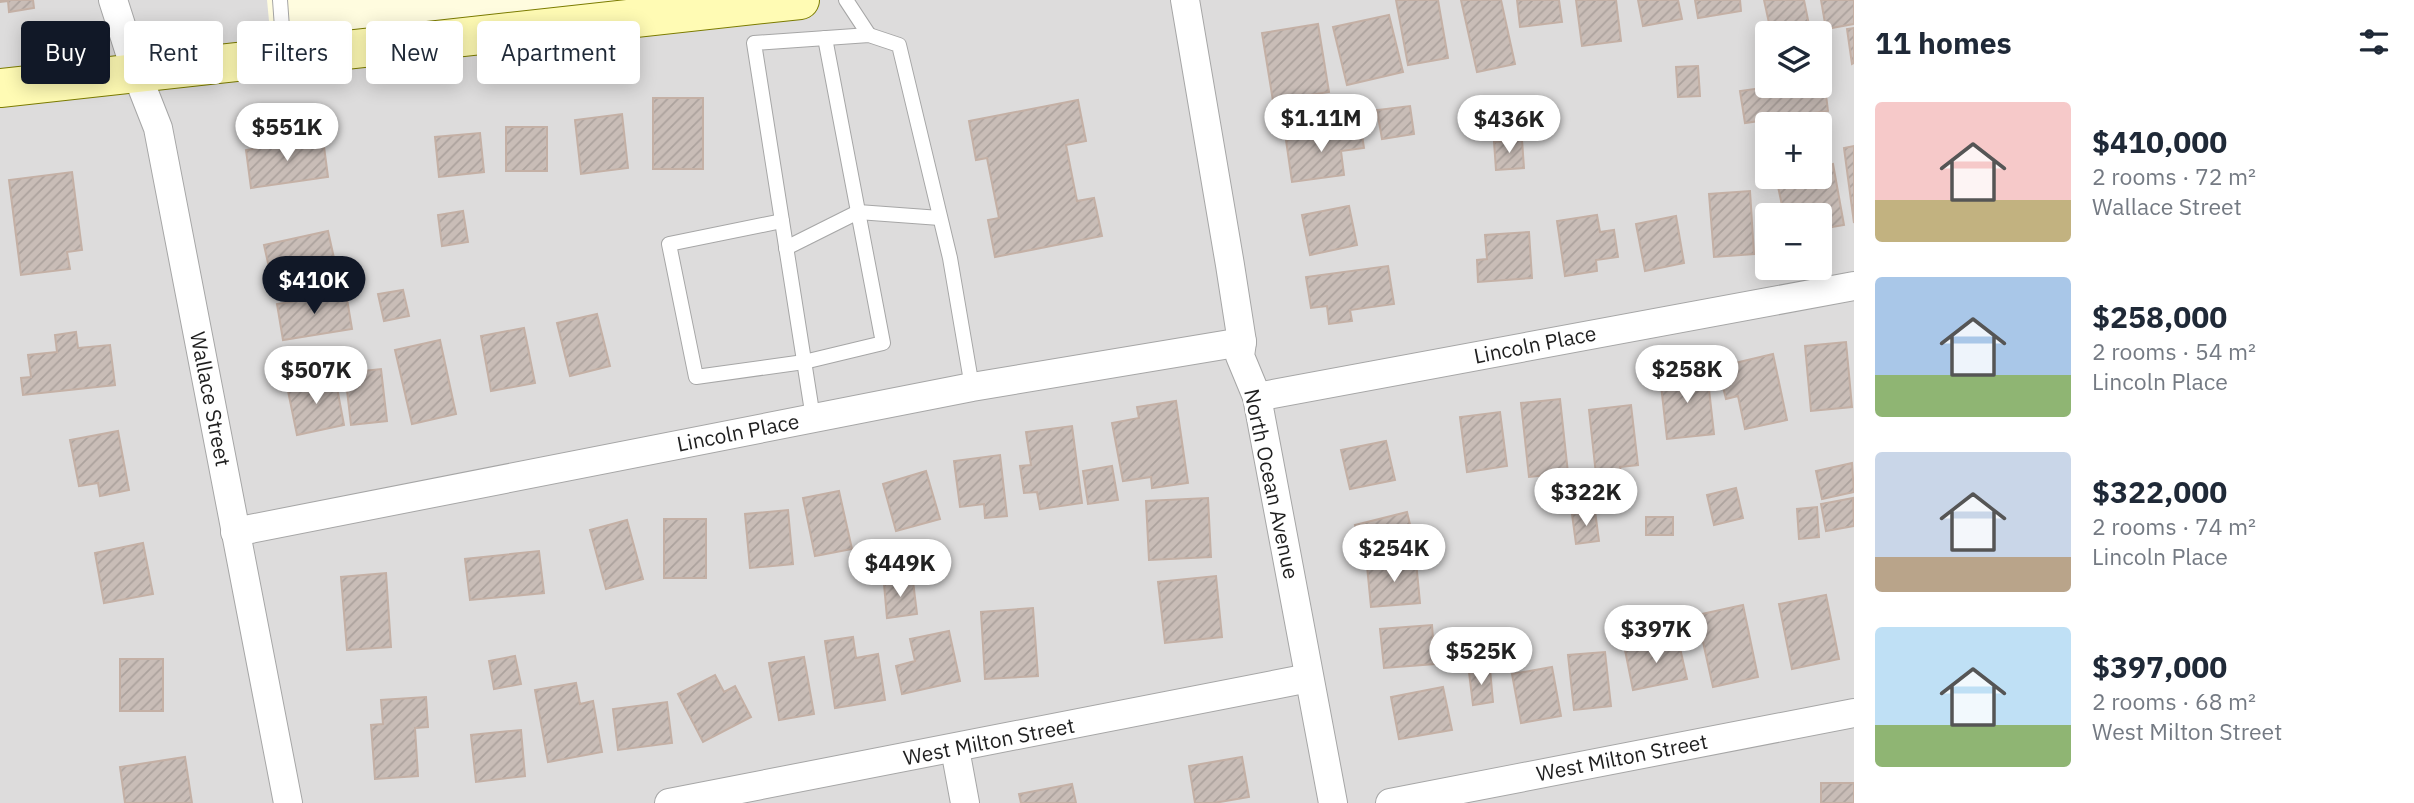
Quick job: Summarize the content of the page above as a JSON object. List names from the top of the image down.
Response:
{
  "streets": {
    "street": [
      "Lincoln Place",
      "Wallace Street",
      "North Ocean Avenue",
      "West Milton Street"
    ]
  },
  "crossings": [
    ["Lincoln Place", "Wallace Street"],
    ["Lincoln Place", "North Ocean Avenue"],
    ["North Ocean Avenue", "West Milton Street"]
  ],
  "page": {
    "heading": "11 homes",
    "map_buttons": ["+", "−"],
    "chip": [
      "Buy",
      "Rent",
      "Filters",
      "New",
      "Apartment"
    ],
    "list": [
      {
        "name": "$410,000",
        "note": "2 rooms · 72 m² · Wallace Street"
      },
      {
        "name": "$258,000",
        "note": "2 rooms · 54 m² · Lincoln Place"
      },
      {
        "name": "$322,000",
        "note": "2 rooms · 74 m² · Lincoln Place"
      },
      {
        "name": "$397,000",
        "note": "2 rooms · 68 m² · West Milton Street"
      }
    ],
    "price": [
      "$1.11M",
      "$436K",
      "$551K",
      "$410K",
      "$258K",
      "$507K",
      "$322K",
      "$254K",
      "$449K",
      "$397K",
      "$525K"
    ]
  }
}
